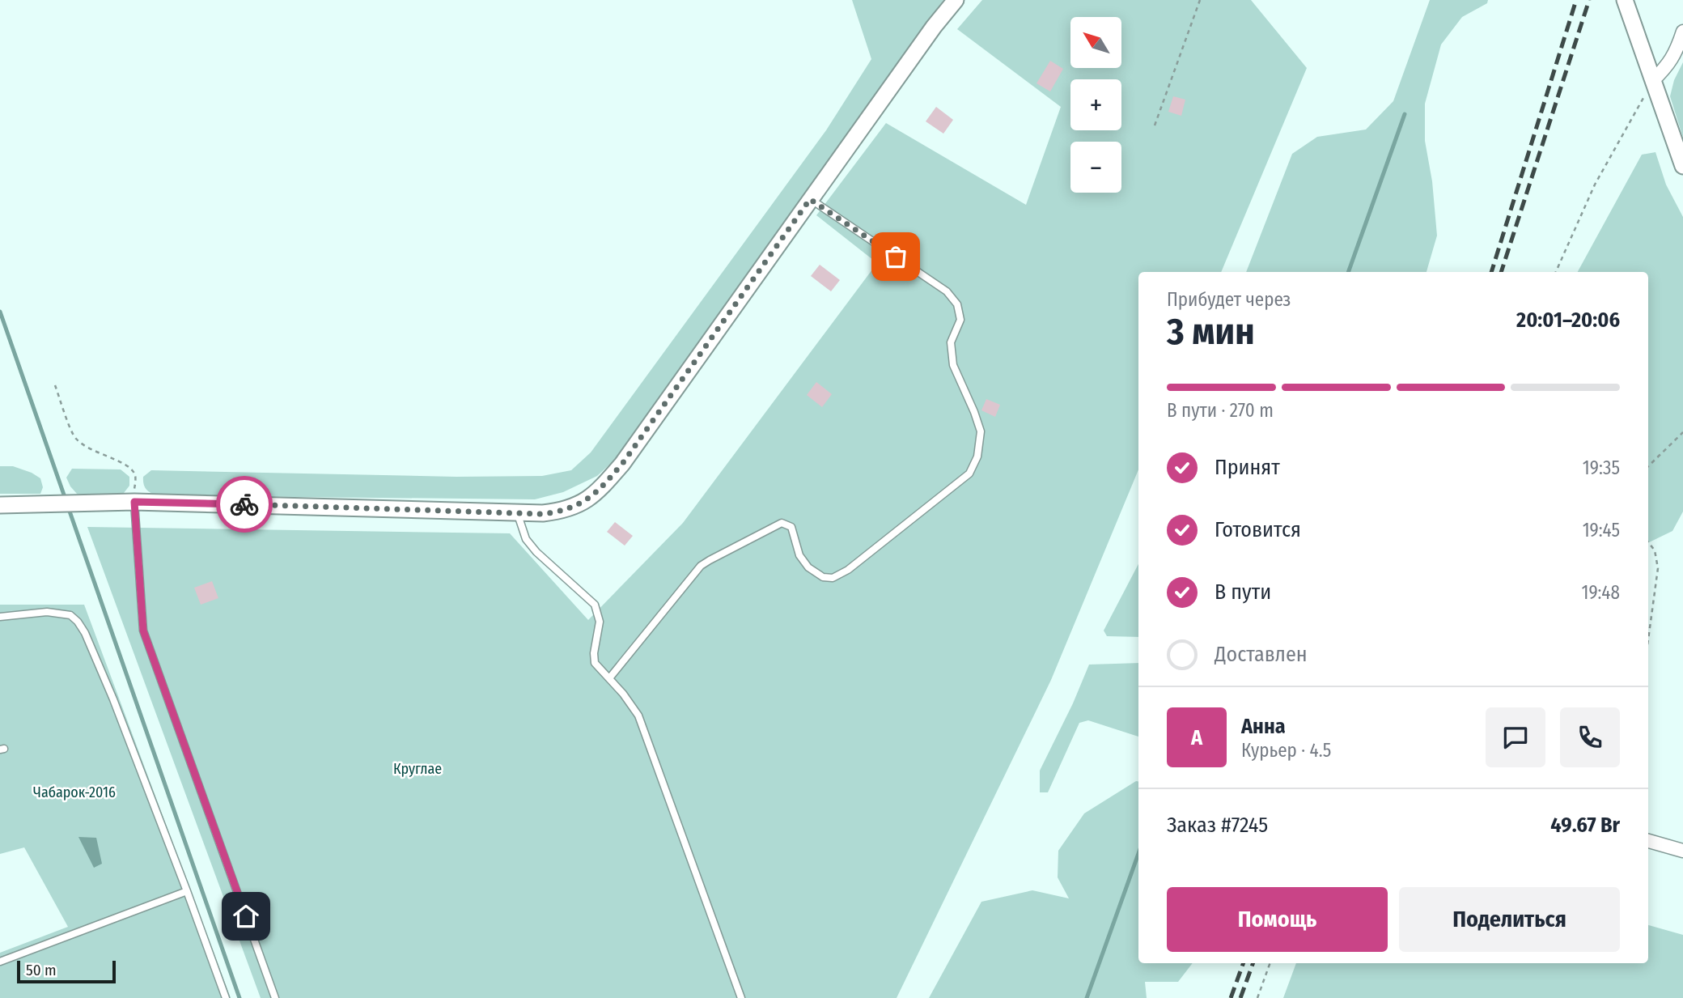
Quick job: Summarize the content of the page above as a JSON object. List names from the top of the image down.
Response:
{
  "parks": ["Круглае", "Чабарок-2016"],
  "scale_bar": "50 m",
  "north": "top left",
  "page": {
    "map_buttons": ["+", "−"],
    "heading": ["3 мин", "Прибудет через", "20:01–20:06"],
    "panel": [
      "Анна",
      "Курьер · 4.5",
      "Заказ #7245",
      "49.67 Br"
    ],
    "bar": "В пути · 270 m",
    "list": [
      ["Принят", "19:35"],
      ["Готовится", "19:45"],
      ["В пути", "19:48"],
      "Доставлен"
    ],
    "round": "А",
    "buttons": ["Помощь", "Поделиться"],
    "scale": "50 m"
  }
}
